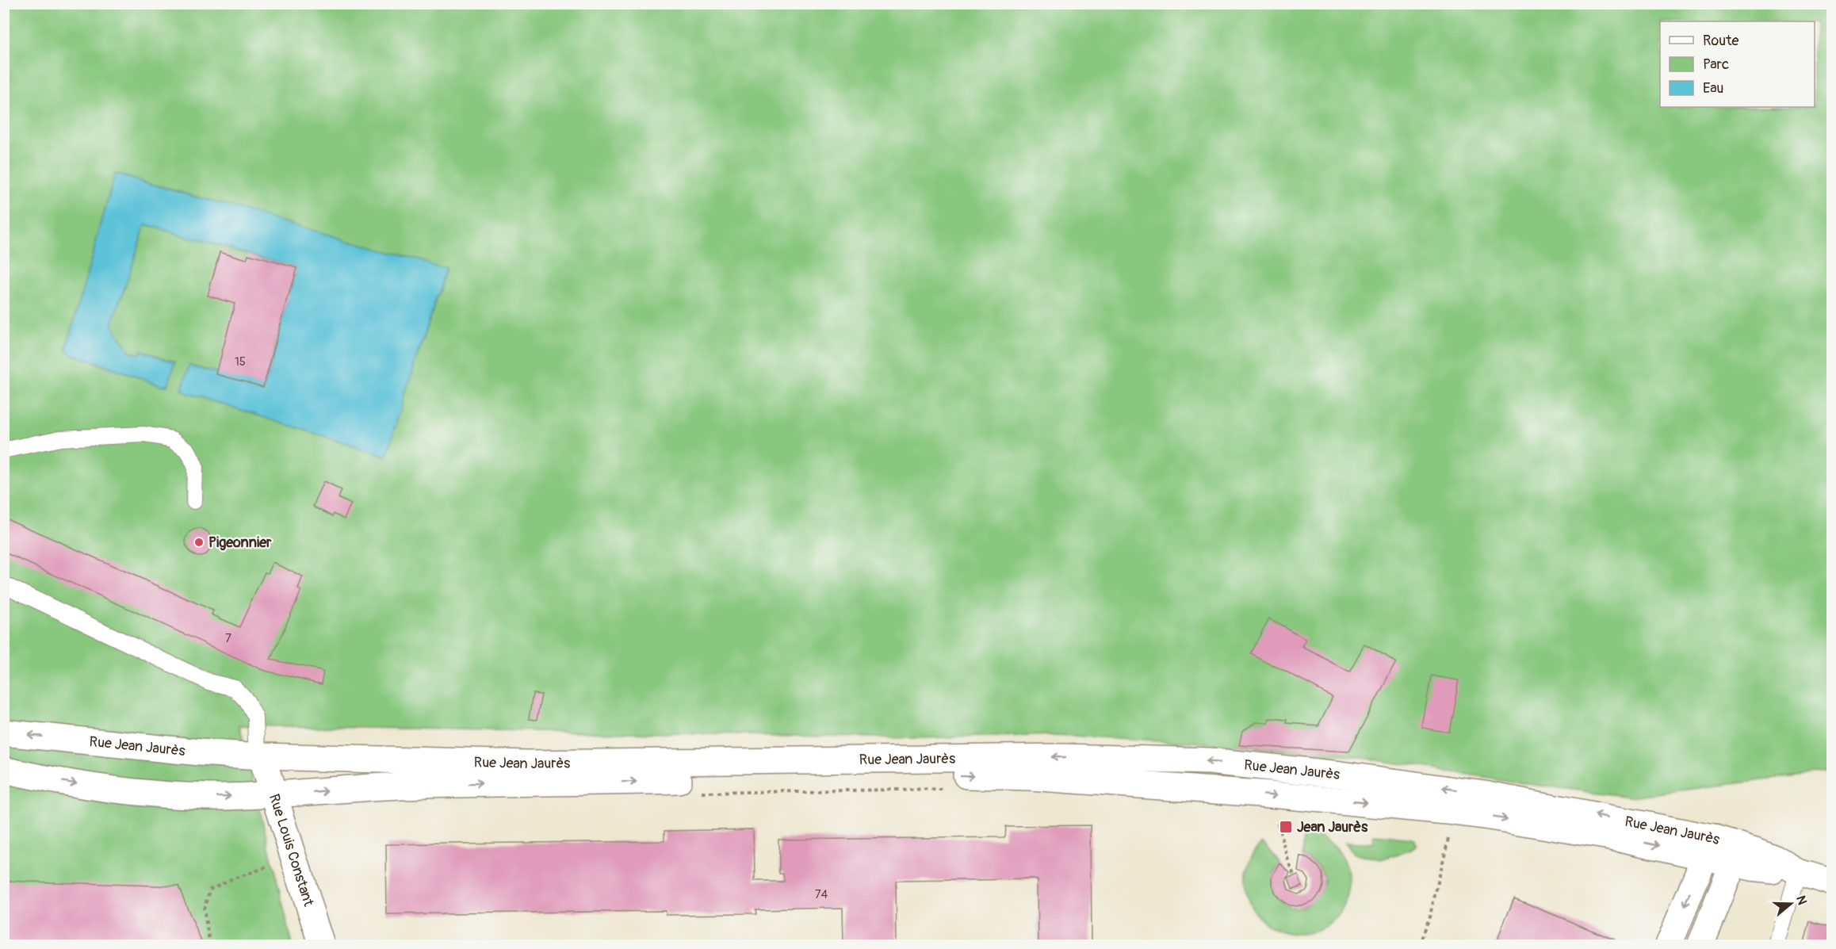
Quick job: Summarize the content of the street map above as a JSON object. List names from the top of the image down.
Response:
{
  "streets": {
    "main road": ["Rue Jean Jaurès", "Rue Louis Constant"]
  },
  "crossings": [
    ["Rue Jean Jaurès", "Rue Louis Constant"]
  ],
  "places": {
    "other": ["Pigeonnier"],
    "transit": ["Jean Jaurès"]
  },
  "house_numbers": ["15", "7", "74"],
  "legend": ["Route", "Parc", "Eau"],
  "north": "right"
}
